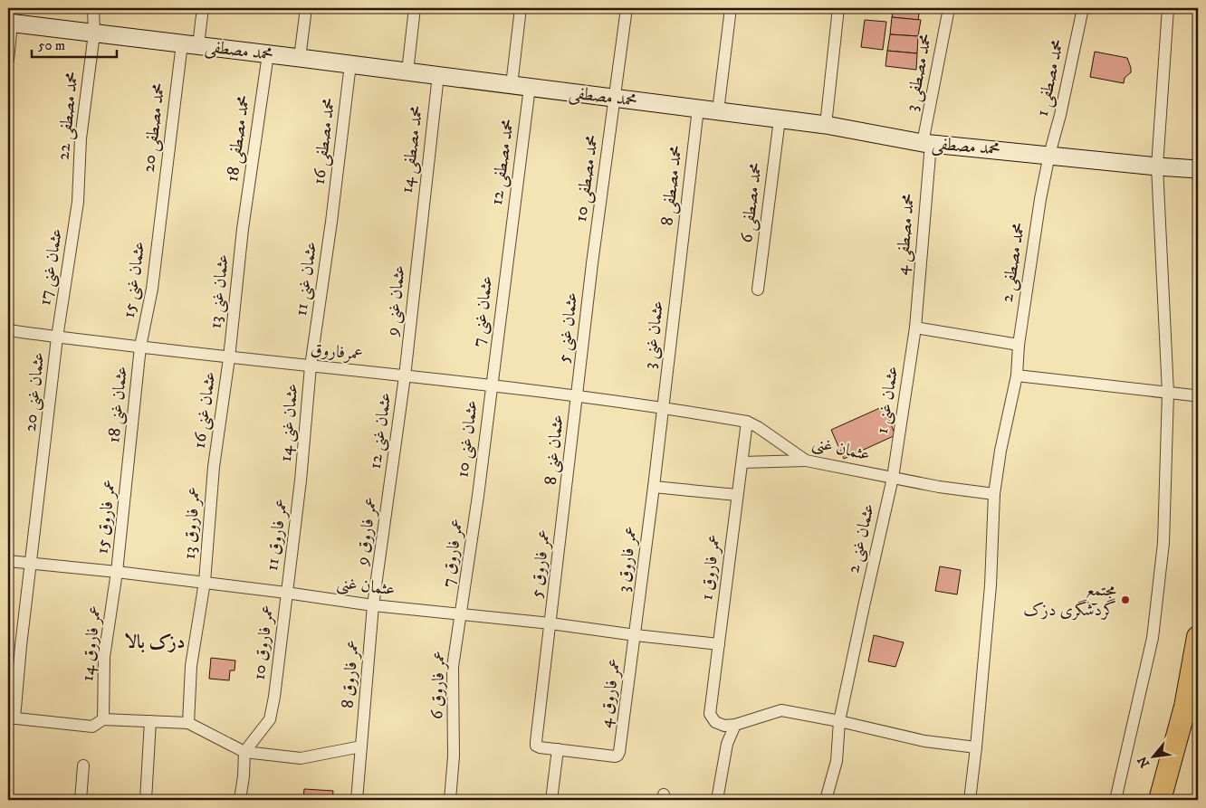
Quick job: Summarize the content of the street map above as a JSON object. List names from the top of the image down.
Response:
{
  "streets": {
    "street": [
      "محمد مصطفی",
      "محمد مصطفی 3",
      "محمد مصطفی 1",
      "محمد مصطفی 22",
      "محمد مصطفی 20",
      "محمد مصطفی 18",
      "محمد مصطفی 16",
      "محمد مصطفی 14",
      "محمد مصطفی 12",
      "محمد مصطفی 10",
      "محمد مصطفی 8",
      "محمد مصطفی 6",
      "محمد مصطفی 4",
      "محمد مصطفی 2",
      "عثمان غنی 17",
      "عثمان غنی 11",
      "عثمان غنی 15",
      "عثمان غنی 13",
      "عثمان غنی 9",
      "عثمان غنی 7",
      "عثمان غنی 5",
      "عثمان غنی 3",
      "عمرفاروق",
      "عثمان غنی 20",
      "عثمان غنی 1",
      "عثمان غنی 18",
      "عثمان غنی 16",
      "عثمان غنی 14",
      "عثمان غنی 12",
      "عثمان غنی 10",
      "عثمان غنی",
      "عثمان غنی 8",
      "عمر فاروق 15",
      "عمر فاروق 13",
      "عمر فاروق 9",
      "عمر فاروق 11",
      "عثمان غنی 2",
      "عمر فاروق 7",
      "عمر فاروق 3",
      "عمر فاروق 5",
      "عمر فاروق 1",
      "عمر فاروق 10",
      "عمر فاروق 14",
      "عمر فاروق 8",
      "عمر فاروق 6",
      "عمر فاروق 4"
    ]
  },
  "crossings": [
    ["محمد مصطفی", "محمد مصطفی 3"],
    ["محمد مصطفی", "محمد مصطفی 1"],
    ["محمد مصطفی", "محمد مصطفی 22"],
    ["محمد مصطفی", "محمد مصطفی 20"],
    ["محمد مصطفی", "محمد مصطفی 18"],
    ["محمد مصطفی", "محمد مصطفی 16"],
    ["محمد مصطفی", "محمد مصطفی 14"],
    ["محمد مصطفی", "محمد مصطفی 12"],
    ["محمد مصطفی", "محمد مصطفی 10"],
    ["محمد مصطفی", "محمد مصطفی 8"],
    ["محمد مصطفی", "محمد مصطفی 6"],
    ["محمد مصطفی", "محمد مصطفی 4"],
    ["محمد مصطفی", "محمد مصطفی 2"],
    ["محمد مصطفی 3", "محمد مصطفی 4"],
    ["محمد مصطفی 1", "محمد مصطفی 2"],
    ["محمد مصطفی 22", "عثمان غنی 17"],
    ["محمد مصطفی 20", "عثمان غنی 15"],
    ["محمد مصطفی 18", "عثمان غنی 13"],
    ["محمد مصطفی 16", "عثمان غنی 11"],
    ["محمد مصطفی 14", "عثمان غنی 9"],
    ["محمد مصطفی 12", "عثمان غنی 7"],
    ["محمد مصطفی 10", "عثمان غنی 5"],
    ["محمد مصطفی 8", "عثمان غنی 3"],
    ["محمد مصطفی 4", "عثمان غنی 1"],
    ["محمد مصطفی 2", "عثمان غنی"],
    ["عثمان غنی 17", "عمرفاروق"],
    ["عثمان غنی 17", "عثمان غنی 20"],
    ["عثمان غنی 11", "عمرفاروق"],
    ["عثمان غنی 11", "عثمان غنی 14"],
    ["عثمان غنی 15", "عمرفاروق"],
    ["عثمان غنی 15", "عثمان غنی 18"],
    ["عثمان غنی 13", "عمرفاروق"],
    ["عثمان غنی 13", "عثمان غنی 16"],
    ["عثمان غنی 9", "عمرفاروق"],
    ["عثمان غنی 9", "عثمان غنی 12"],
    ["عثمان غنی 7", "عمرفاروق"],
    ["عثمان غنی 7", "عثمان غنی 10"],
    ["عثمان غنی 5", "عمرفاروق"],
    ["عثمان غنی 5", "عثمان غنی 8"],
    ["عثمان غنی 3", "عمرفاروق"],
    ["عثمان غنی 3", "عثمان غنی"],
    ["عثمان غنی 3", "عمر فاروق 3"],
    ["عمرفاروق", "عثمان غنی 20"],
    ["عمرفاروق", "عثمان غنی 18"],
    ["عمرفاروق", "عثمان غنی 16"],
    ["عمرفاروق", "عثمان غنی 14"],
    ["عمرفاروق", "عثمان غنی 12"],
    ["عمرفاروق", "عثمان غنی 10"],
    ["عمرفاروق", "عثمان غنی"],
    ["عمرفاروق", "عثمان غنی 8"],
    ["عثمان غنی 20", "عثمان غنی"],
    ["عثمان غنی 1", "عثمان غنی"],
    ["عثمان غنی 1", "عثمان غنی 2"],
    ["عثمان غنی 18", "عمر فاروق 15"],
    ["عثمان غنی 16", "عمر فاروق 13"],
    ["عثمان غنی 14", "عمر فاروق 11"],
    ["عثمان غنی 12", "عمر فاروق 9"],
    ["عثمان غنی 10", "عمر فاروق 7"],
    ["عثمان غنی", "عمر فاروق 15"],
    ["عثمان غنی", "عمر فاروق 13"],
    ["عثمان غنی", "عمر فاروق 9"],
    ["عثمان غنی", "عمر فاروق 11"],
    ["عثمان غنی", "عثمان غنی 2"],
    ["عثمان غنی", "عمر فاروق 7"],
    ["عثمان غنی", "عمر فاروق 3"],
    ["عثمان غنی", "عمر فاروق 5"],
    ["عثمان غنی", "عمر فاروق 1"],
    ["عثمان غنی", "عمر فاروق 10"],
    ["عثمان غنی", "عمر فاروق 14"],
    ["عثمان غنی", "عمر فاروق 8"],
    ["عثمان غنی", "عمر فاروق 6"],
    ["عثمان غنی", "عمر فاروق 4"],
    ["عثمان غنی 8", "عمر فاروق 5"],
    ["عمر فاروق 15", "عمر فاروق 14"],
    ["عمر فاروق 9", "عمر فاروق 8"],
    ["عمر فاروق 11", "عمر فاروق 10"],
    ["عمر فاروق 7", "عمر فاروق 6"],
    ["عمر فاروق 3", "عمر فاروق 4"],
    ["عمر فاروق 5", "عمر فاروق 4"]
  ],
  "districts": ["دزک بالا"],
  "places": ["مجتمع گردشگری دزک"],
  "scale_bar": "50 m",
  "north": "bottom left"
}
